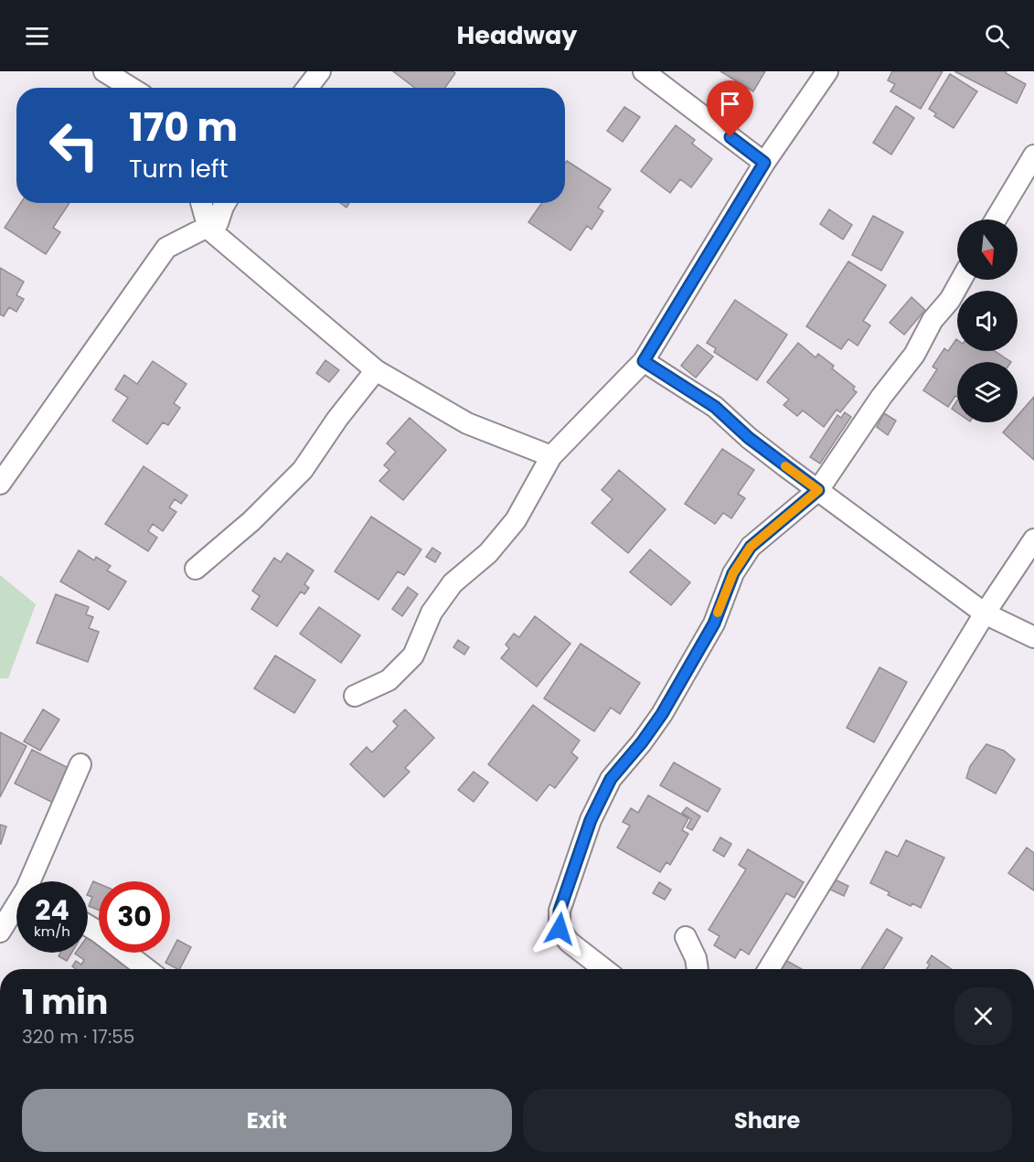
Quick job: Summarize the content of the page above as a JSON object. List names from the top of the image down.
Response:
{
  "north": "bottom",
  "page": {
    "header": "Headway",
    "turn": ["170 m", "Turn left"],
    "speed": "24 km/h",
    "limit": "30",
    "heading": ["1 min", "320 m · 17:55"],
    "buttons": ["Exit", "Share"]
  }
}
